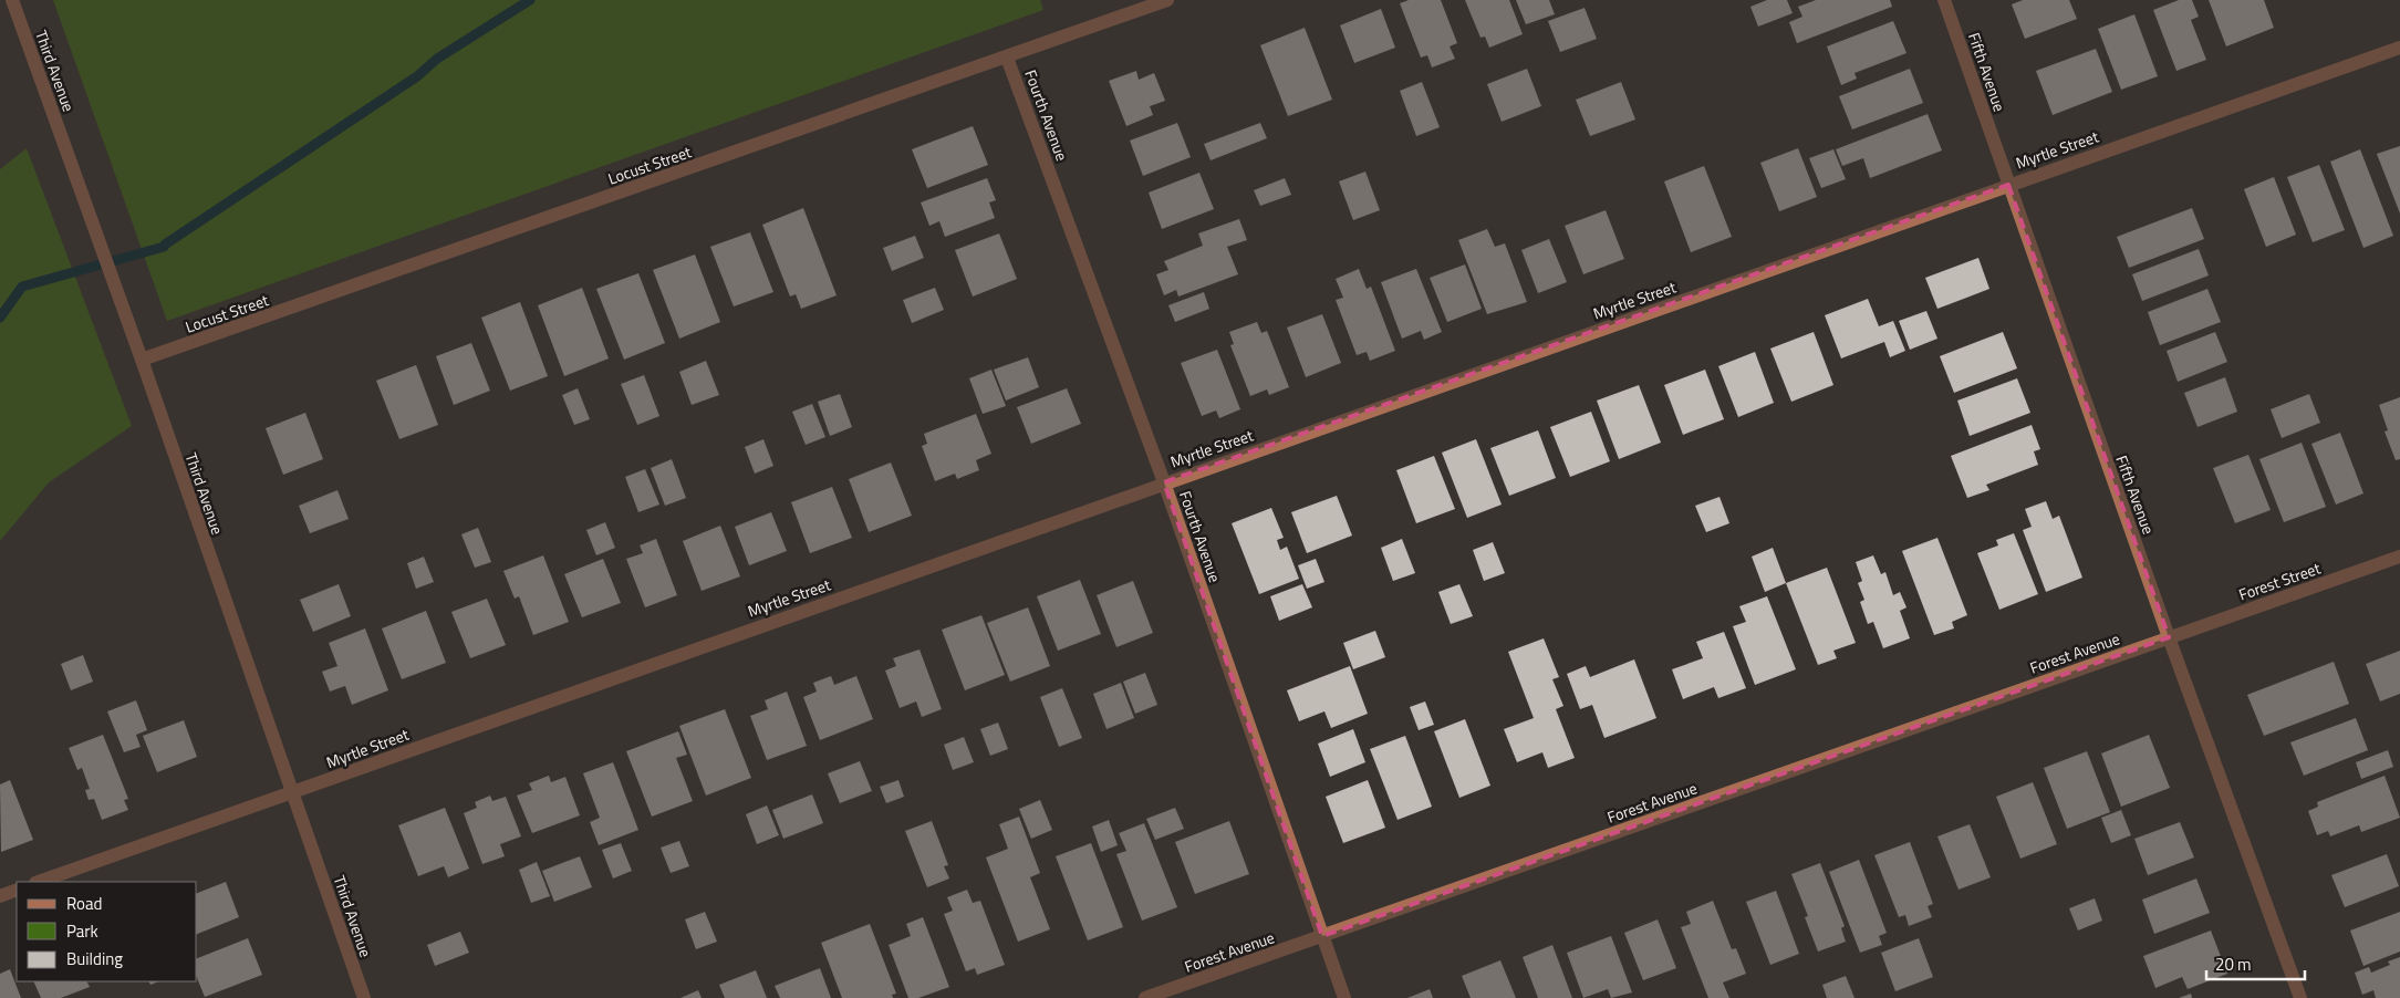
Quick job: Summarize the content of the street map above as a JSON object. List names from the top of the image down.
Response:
{
  "streets": {
    "street": [
      "Third Avenue",
      "Fifth Avenue",
      "Fourth Avenue",
      "Myrtle Street",
      "Locust Street",
      "Forest Street",
      "Forest Avenue"
    ]
  },
  "crossings": [
    ["Third Avenue", "Myrtle Street"],
    ["Third Avenue", "Locust Street"],
    ["Fifth Avenue", "Myrtle Street"],
    ["Fifth Avenue", "Forest Street"],
    ["Fifth Avenue", "Forest Avenue"],
    ["Fourth Avenue", "Myrtle Street"],
    ["Fourth Avenue", "Locust Street"],
    ["Fourth Avenue", "Forest Avenue"],
    ["Forest Street", "Forest Avenue"]
  ],
  "legend": ["Road", "Park", "Building"],
  "scale_bar": "20 m"
}
